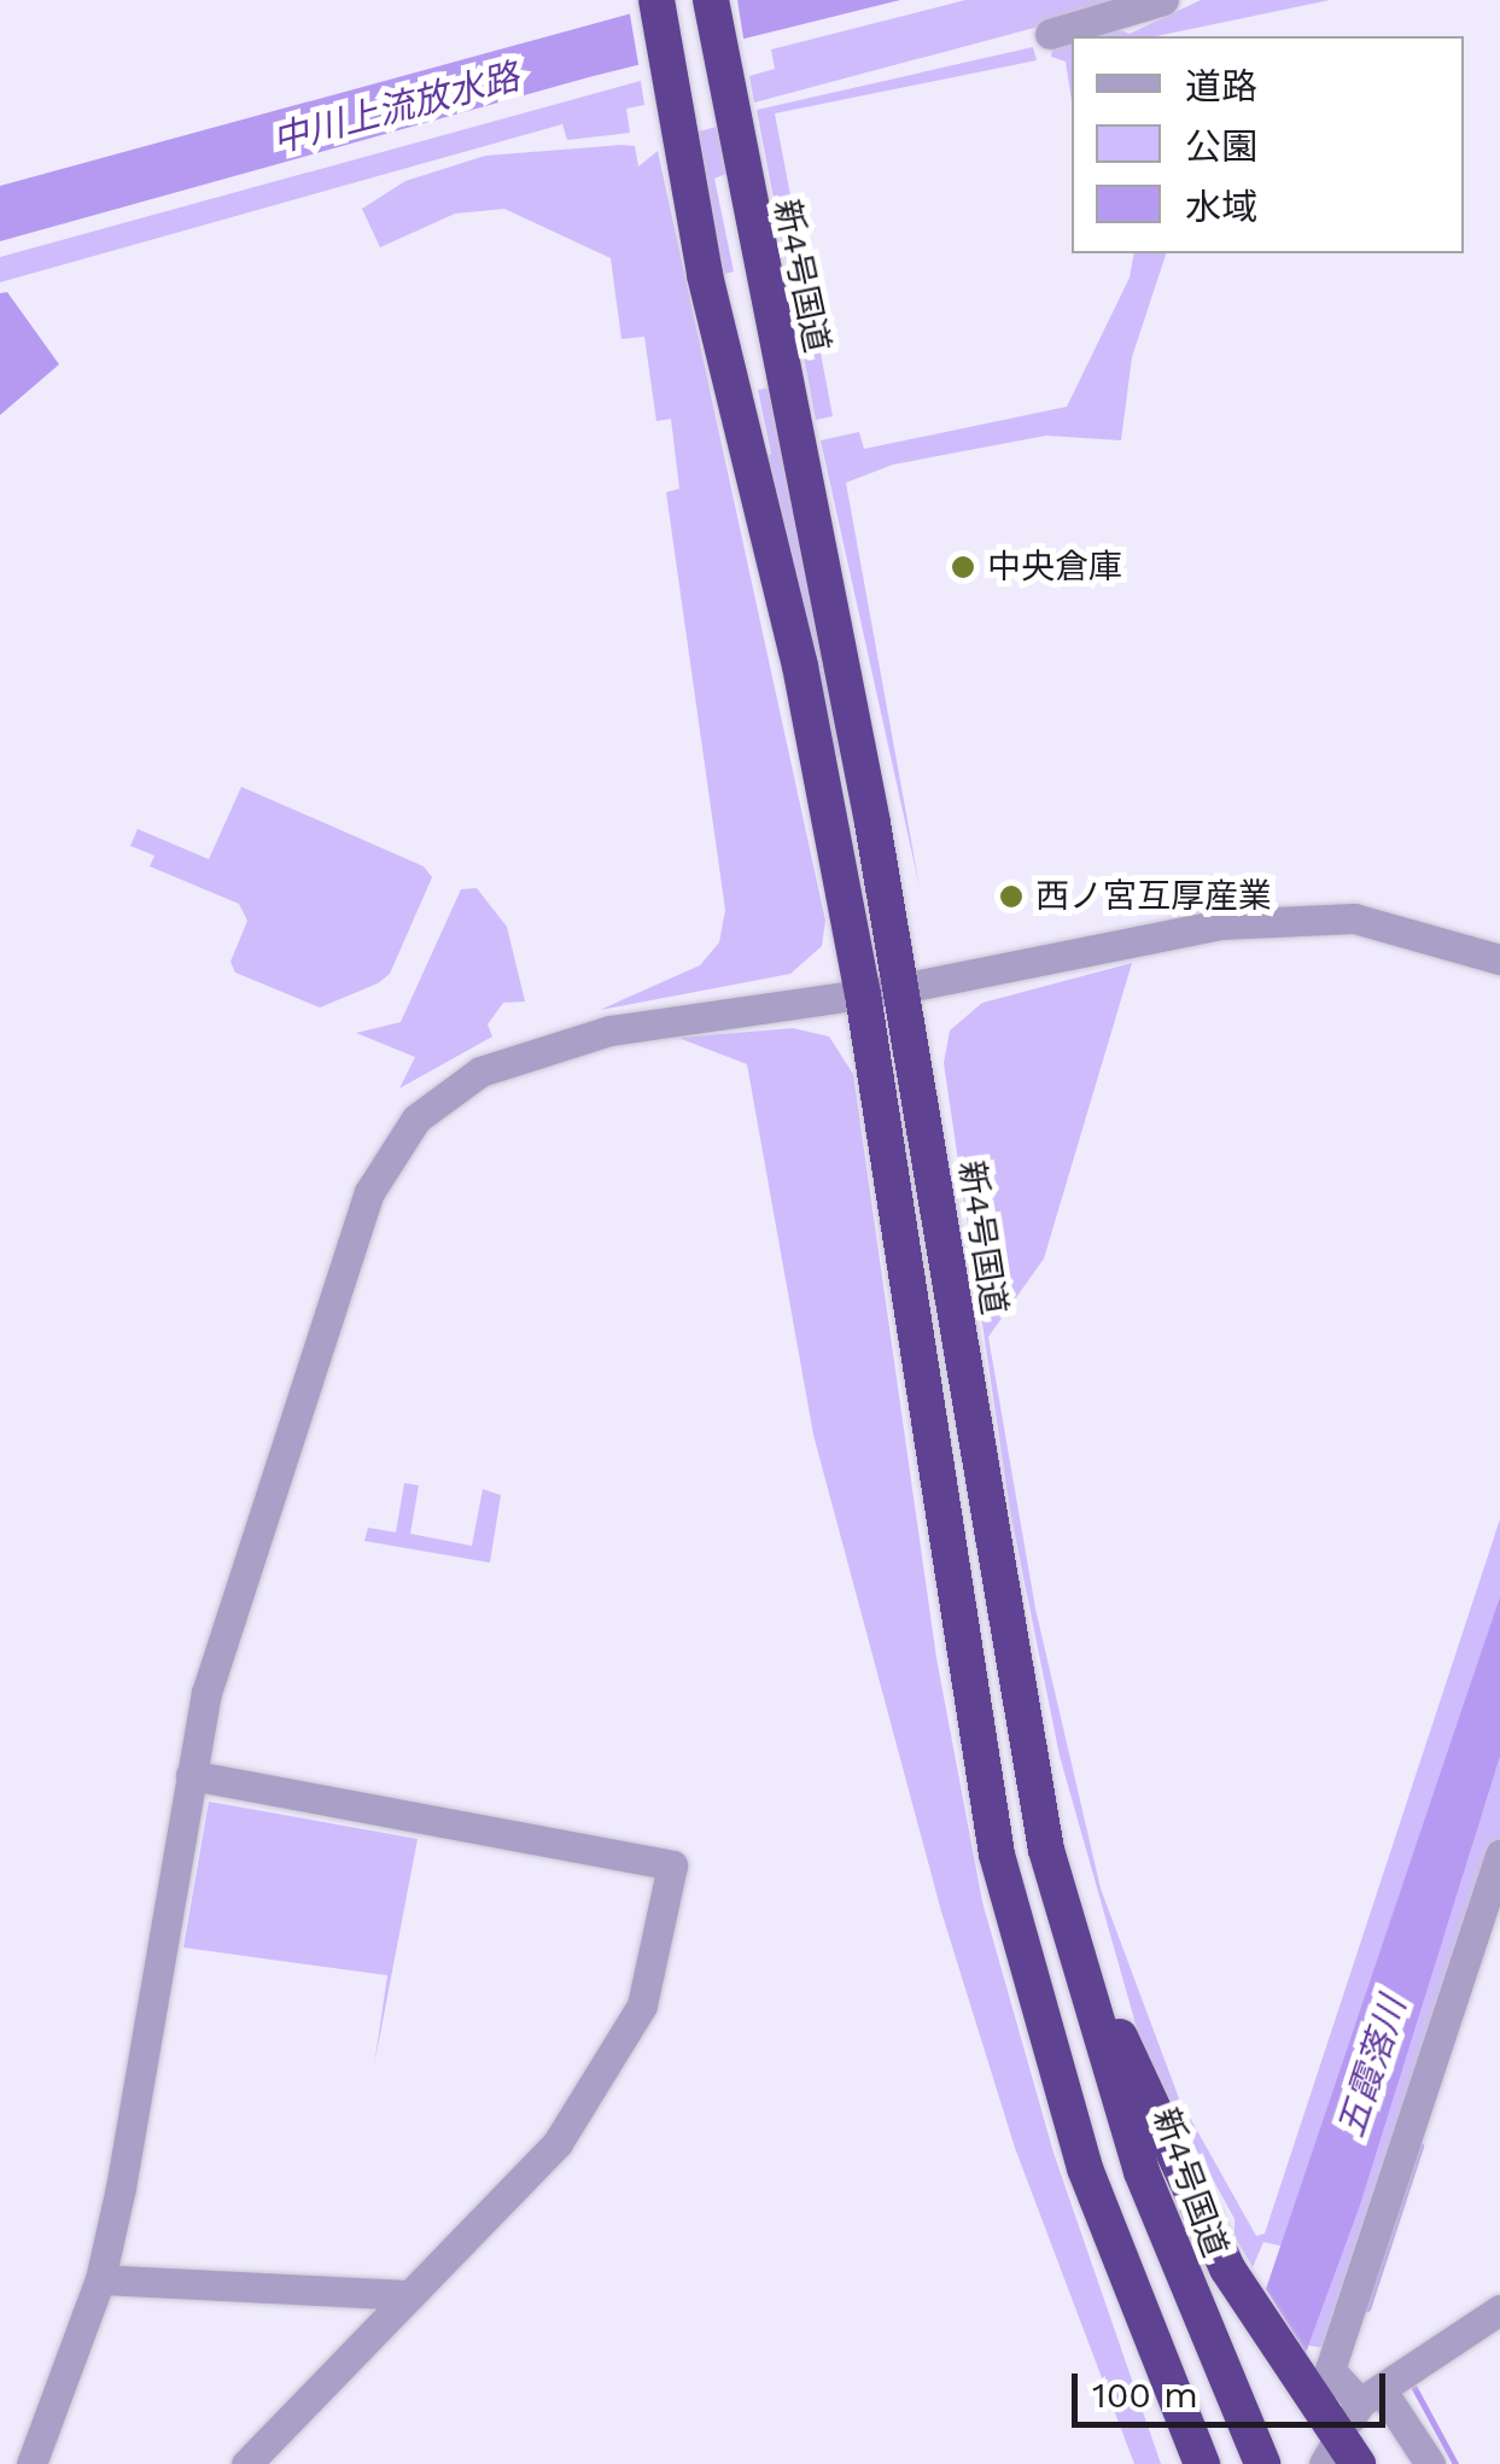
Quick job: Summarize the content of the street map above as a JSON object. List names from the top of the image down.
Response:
{
  "streets": {
    "highway": ["新4号国道"]
  },
  "water": ["中川上流放水路", "五霞落川"],
  "places": ["中央倉庫", "西ノ宮互厚産業"],
  "legend": ["道路", "公園", "水域"],
  "scale_bar": "100 m"
}
